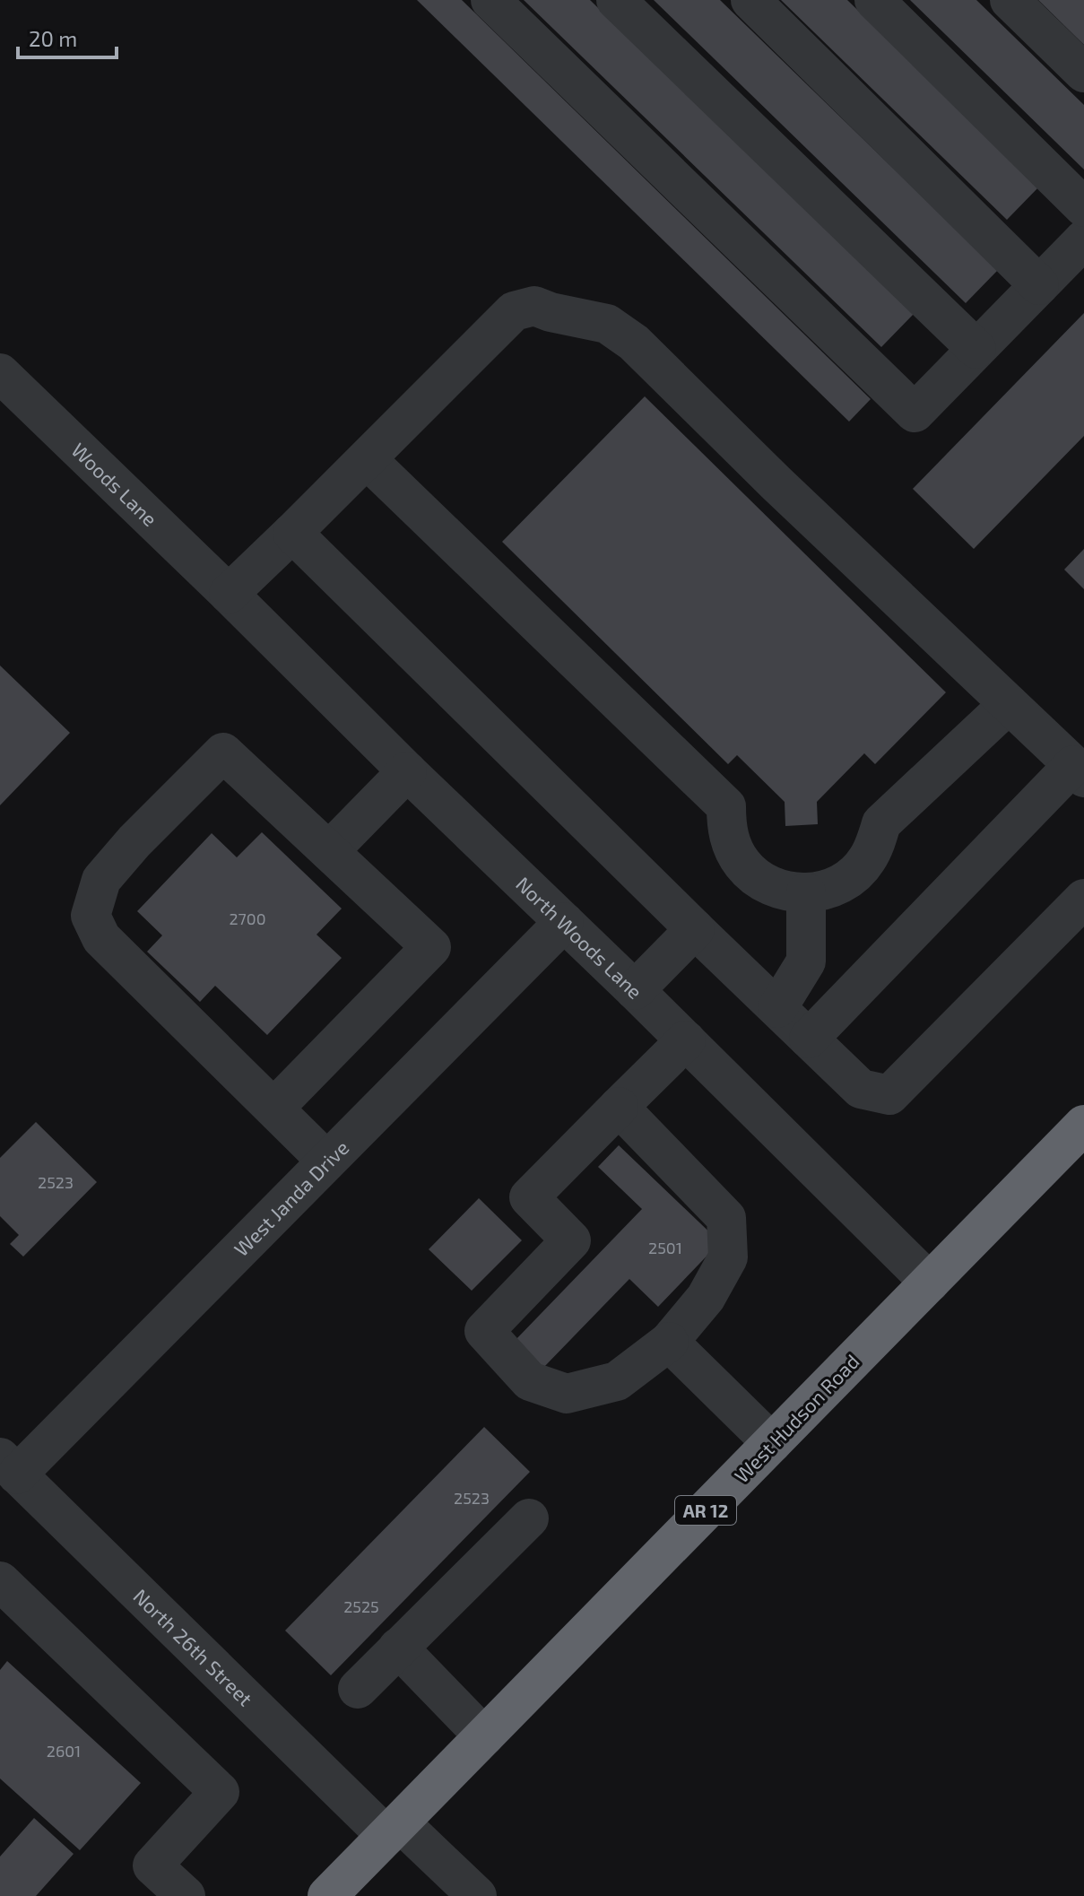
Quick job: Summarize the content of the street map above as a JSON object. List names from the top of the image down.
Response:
{
  "streets": {
    "highway": ["West Hudson Road", "AR 12"],
    "street": [
      "Woods Lane",
      "North Woods Lane",
      "West Janda Drive",
      "North 26th Street"
    ]
  },
  "crossings": [
    ["Woods Lane", "North Woods Lane"],
    ["North Woods Lane", "West Janda Drive"],
    ["North Woods Lane", "West Hudson Road"],
    ["West Janda Drive", "North 26th Street"],
    ["West Hudson Road", "North 26th Street"]
  ],
  "house_numbers": [
    "2700",
    "2523",
    "2501",
    "2523",
    "2525",
    "2601"
  ],
  "scale_bar": "20 m"
}
